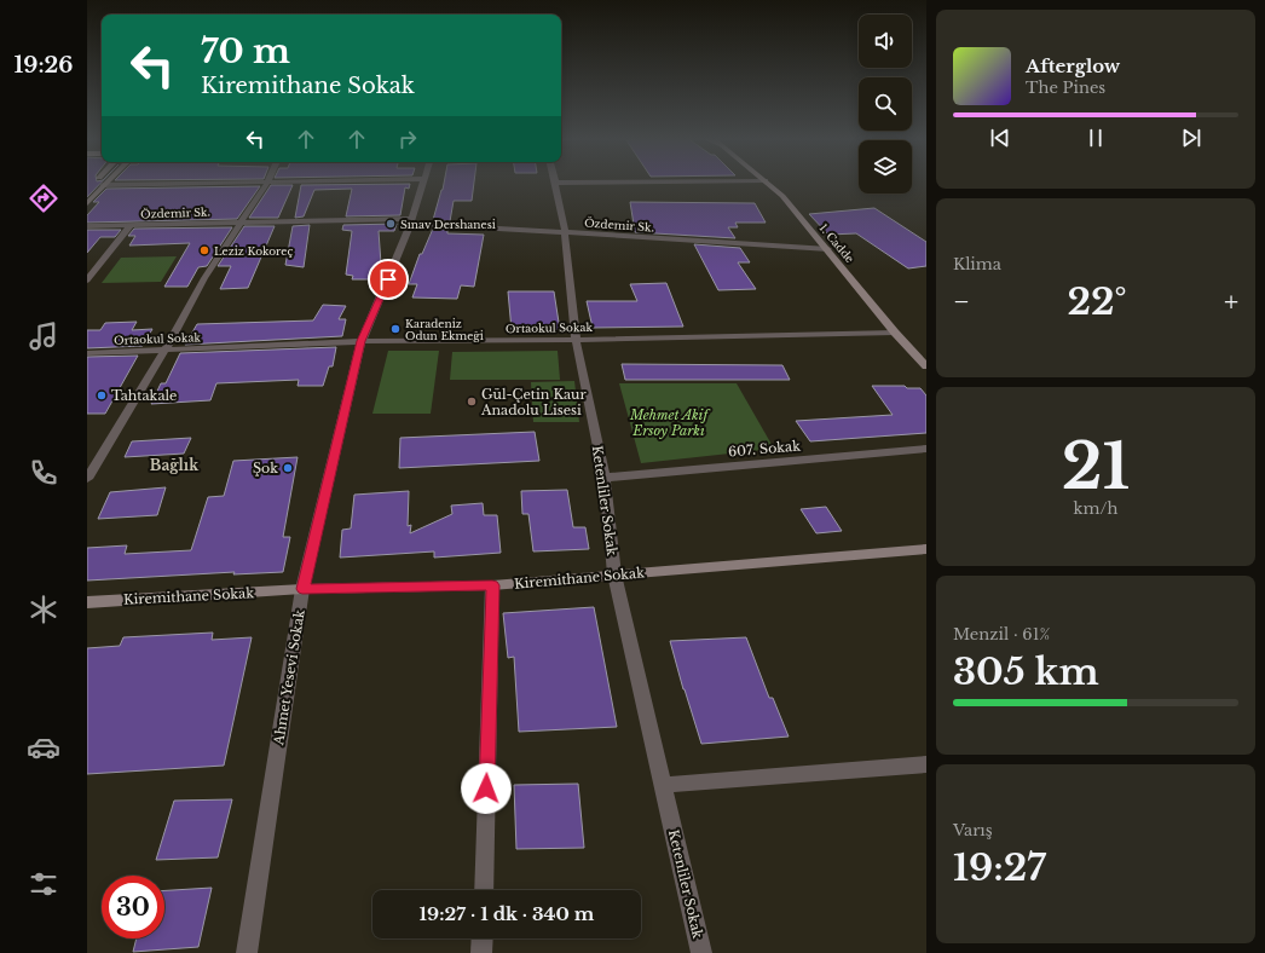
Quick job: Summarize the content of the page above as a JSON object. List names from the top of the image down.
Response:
{
  "streets": {
    "street": [
      "Özdemir Sk.",
      "1. Cadde",
      "Ortaokul Sokak",
      "607. Sokak",
      "Ketenliler Sokak",
      "Kiremithane Sokak",
      "Ahmet Yesevi Sokak"
    ]
  },
  "crossings": [
    ["Özdemir Sk.", "1. Cadde"],
    ["Özdemir Sk.", "Ketenliler Sokak"],
    ["Özdemir Sk.", "Ahmet Yesevi Sokak"],
    ["1. Cadde", "Ortaokul Sokak"],
    ["Ortaokul Sokak", "Ketenliler Sokak"],
    ["Ortaokul Sokak", "Ahmet Yesevi Sokak"],
    ["607. Sokak", "Ketenliler Sokak"],
    ["Ketenliler Sokak", "Kiremithane Sokak"],
    ["Kiremithane Sokak", "Ahmet Yesevi Sokak"]
  ],
  "districts": ["Bağlık"],
  "parks": ["Mehmet Akif Ersoy Parkı"],
  "places": [
    "Sınav Dershanesi",
    "Leziz Kokoreç",
    "Karadeniz Odun Ekmeği",
    "Tahtakale",
    "Gül-Çetin Kaur Anadolu Lisesi",
    "Şok"
  ],
  "page": {
    "tabs": "19:26",
    "turn": ["70 m", "Kiremithane Sokak"],
    "song": ["Afterglow", "The Pines"],
    "tile": [
      "Klima",
      ["21", "km/h"],
      ["Menzil · 61%", "305 km"],
      ["Varış", "19:27"]
    ],
    "heat": ["−", "22°", "+"],
    "limit": "30",
    "trip": "19:27 · 1 dk · 340 m"
  }
}
